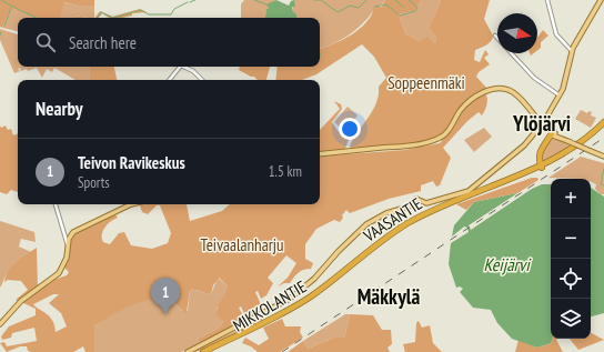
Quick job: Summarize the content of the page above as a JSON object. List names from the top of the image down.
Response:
{
  "streets": {
    "highway": ["VAASANTIE"],
    "main road": ["MIKKOLANTIE"]
  },
  "districts": ["Ylöjärvi", "Mäkkylä"],
  "water": ["Keijärvi"],
  "parks": ["Soppeenmäki", "Teivaalanharju"],
  "north": "right",
  "page": {
    "search": "Search here",
    "heading": "Nearby",
    "list": [
      {
        "mark": "1",
        "name": "Teivon Ravikeskus",
        "note": "Sports",
        "value": "1.5 km"
      }
    ],
    "map_buttons": ["+", "−"],
    "pins": "1"
  }
}
